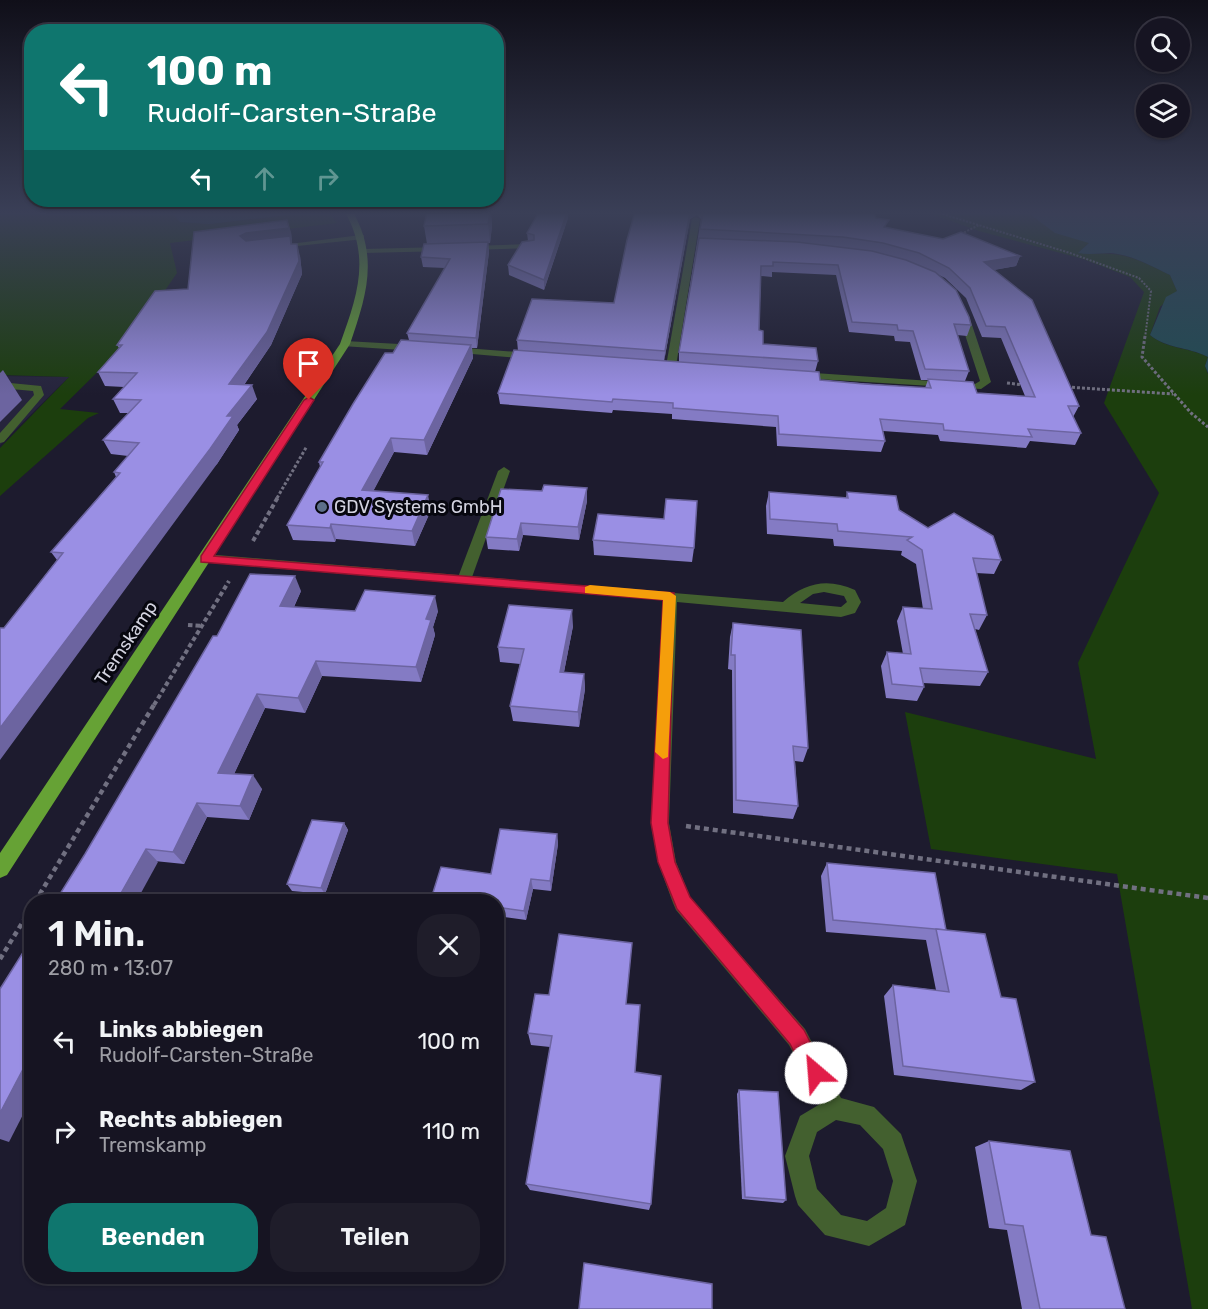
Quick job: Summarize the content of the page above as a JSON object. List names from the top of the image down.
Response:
{
  "streets": {
    "main road": ["Tremskamp"]
  },
  "places": ["GDV Systems GmbH"],
  "page": {
    "turn": ["100 m", "Rudolf-Carsten-Straße"],
    "heading": ["1 Min.", "280 m · 13:07"],
    "list": [
      {
        "name": "Links abbiegen",
        "note": "Rudolf-Carsten-Straße",
        "value": "100 m"
      },
      {
        "name": "Rechts abbiegen",
        "note": "Tremskamp",
        "value": "110 m"
      }
    ],
    "buttons": ["Beenden", "Teilen"]
  }
}
